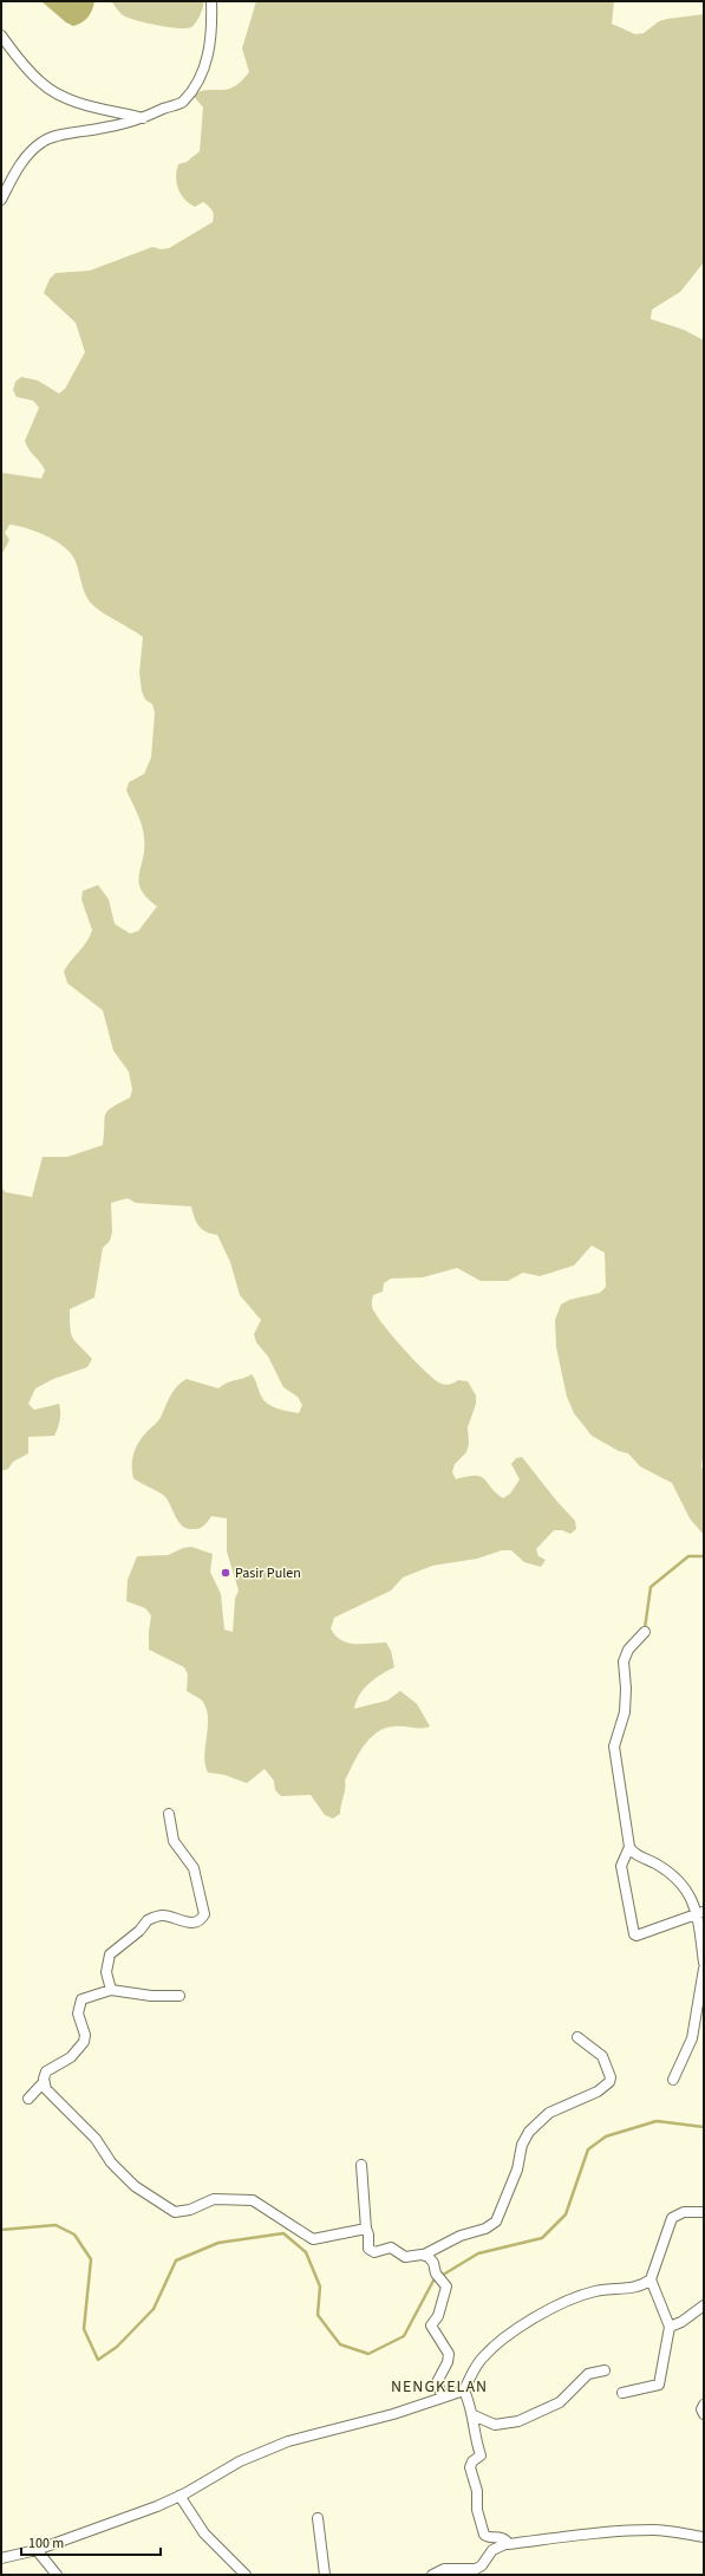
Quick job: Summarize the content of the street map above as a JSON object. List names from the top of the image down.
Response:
{
  "districts": ["NENGKELAN"],
  "places": ["Pasir Pulen"],
  "scale_bar": "100 m"
}
